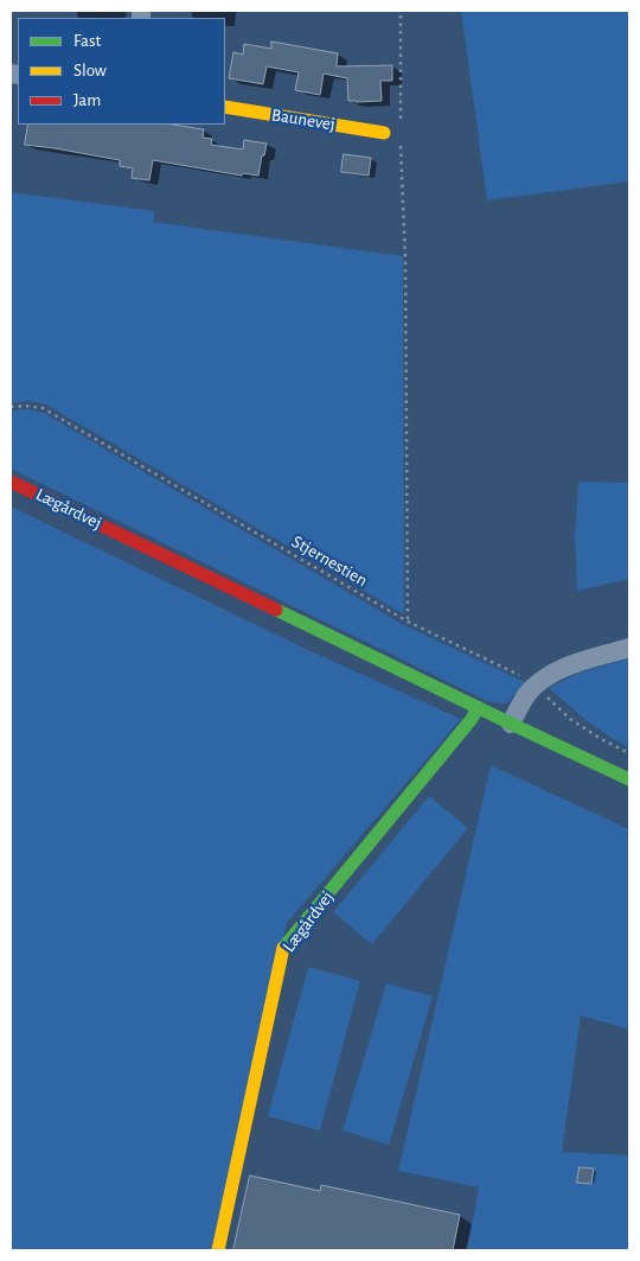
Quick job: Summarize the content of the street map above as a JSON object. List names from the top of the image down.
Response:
{
  "streets": {
    "street": ["Baunevej", "Lægårdvej"],
    "path": ["Stjernestien"]
  },
  "legend": ["Fast", "Slow", "Jam"]
}
